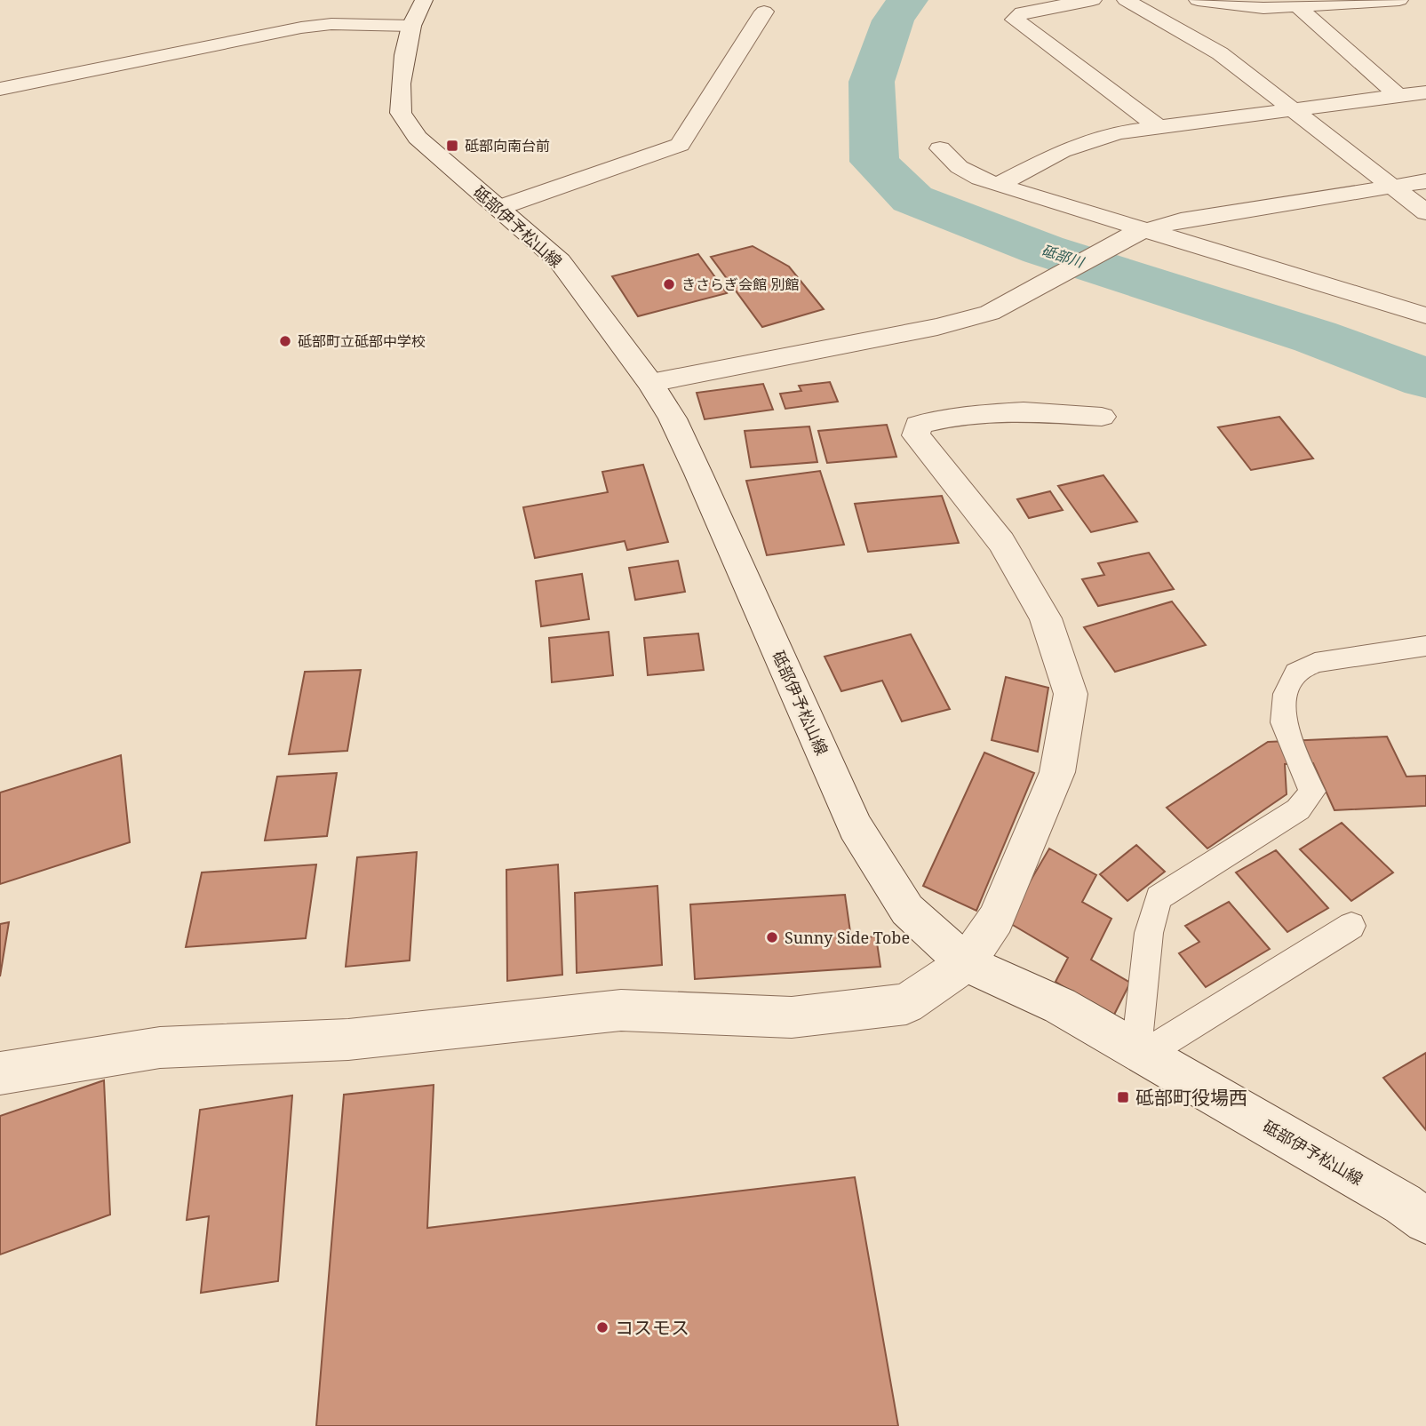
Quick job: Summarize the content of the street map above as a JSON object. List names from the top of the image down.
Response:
{
  "streets": {
    "street": ["砥部伊予松山線"]
  },
  "water": ["砥部川"],
  "places": {
    "transit": ["砥部向南台前", "砥部町役場西"],
    "other": [
      "きさらぎ会館 別館",
      "砥部町立砥部中学校",
      "Sunny Side Tobe",
      "コスモス"
    ]
  }
}
